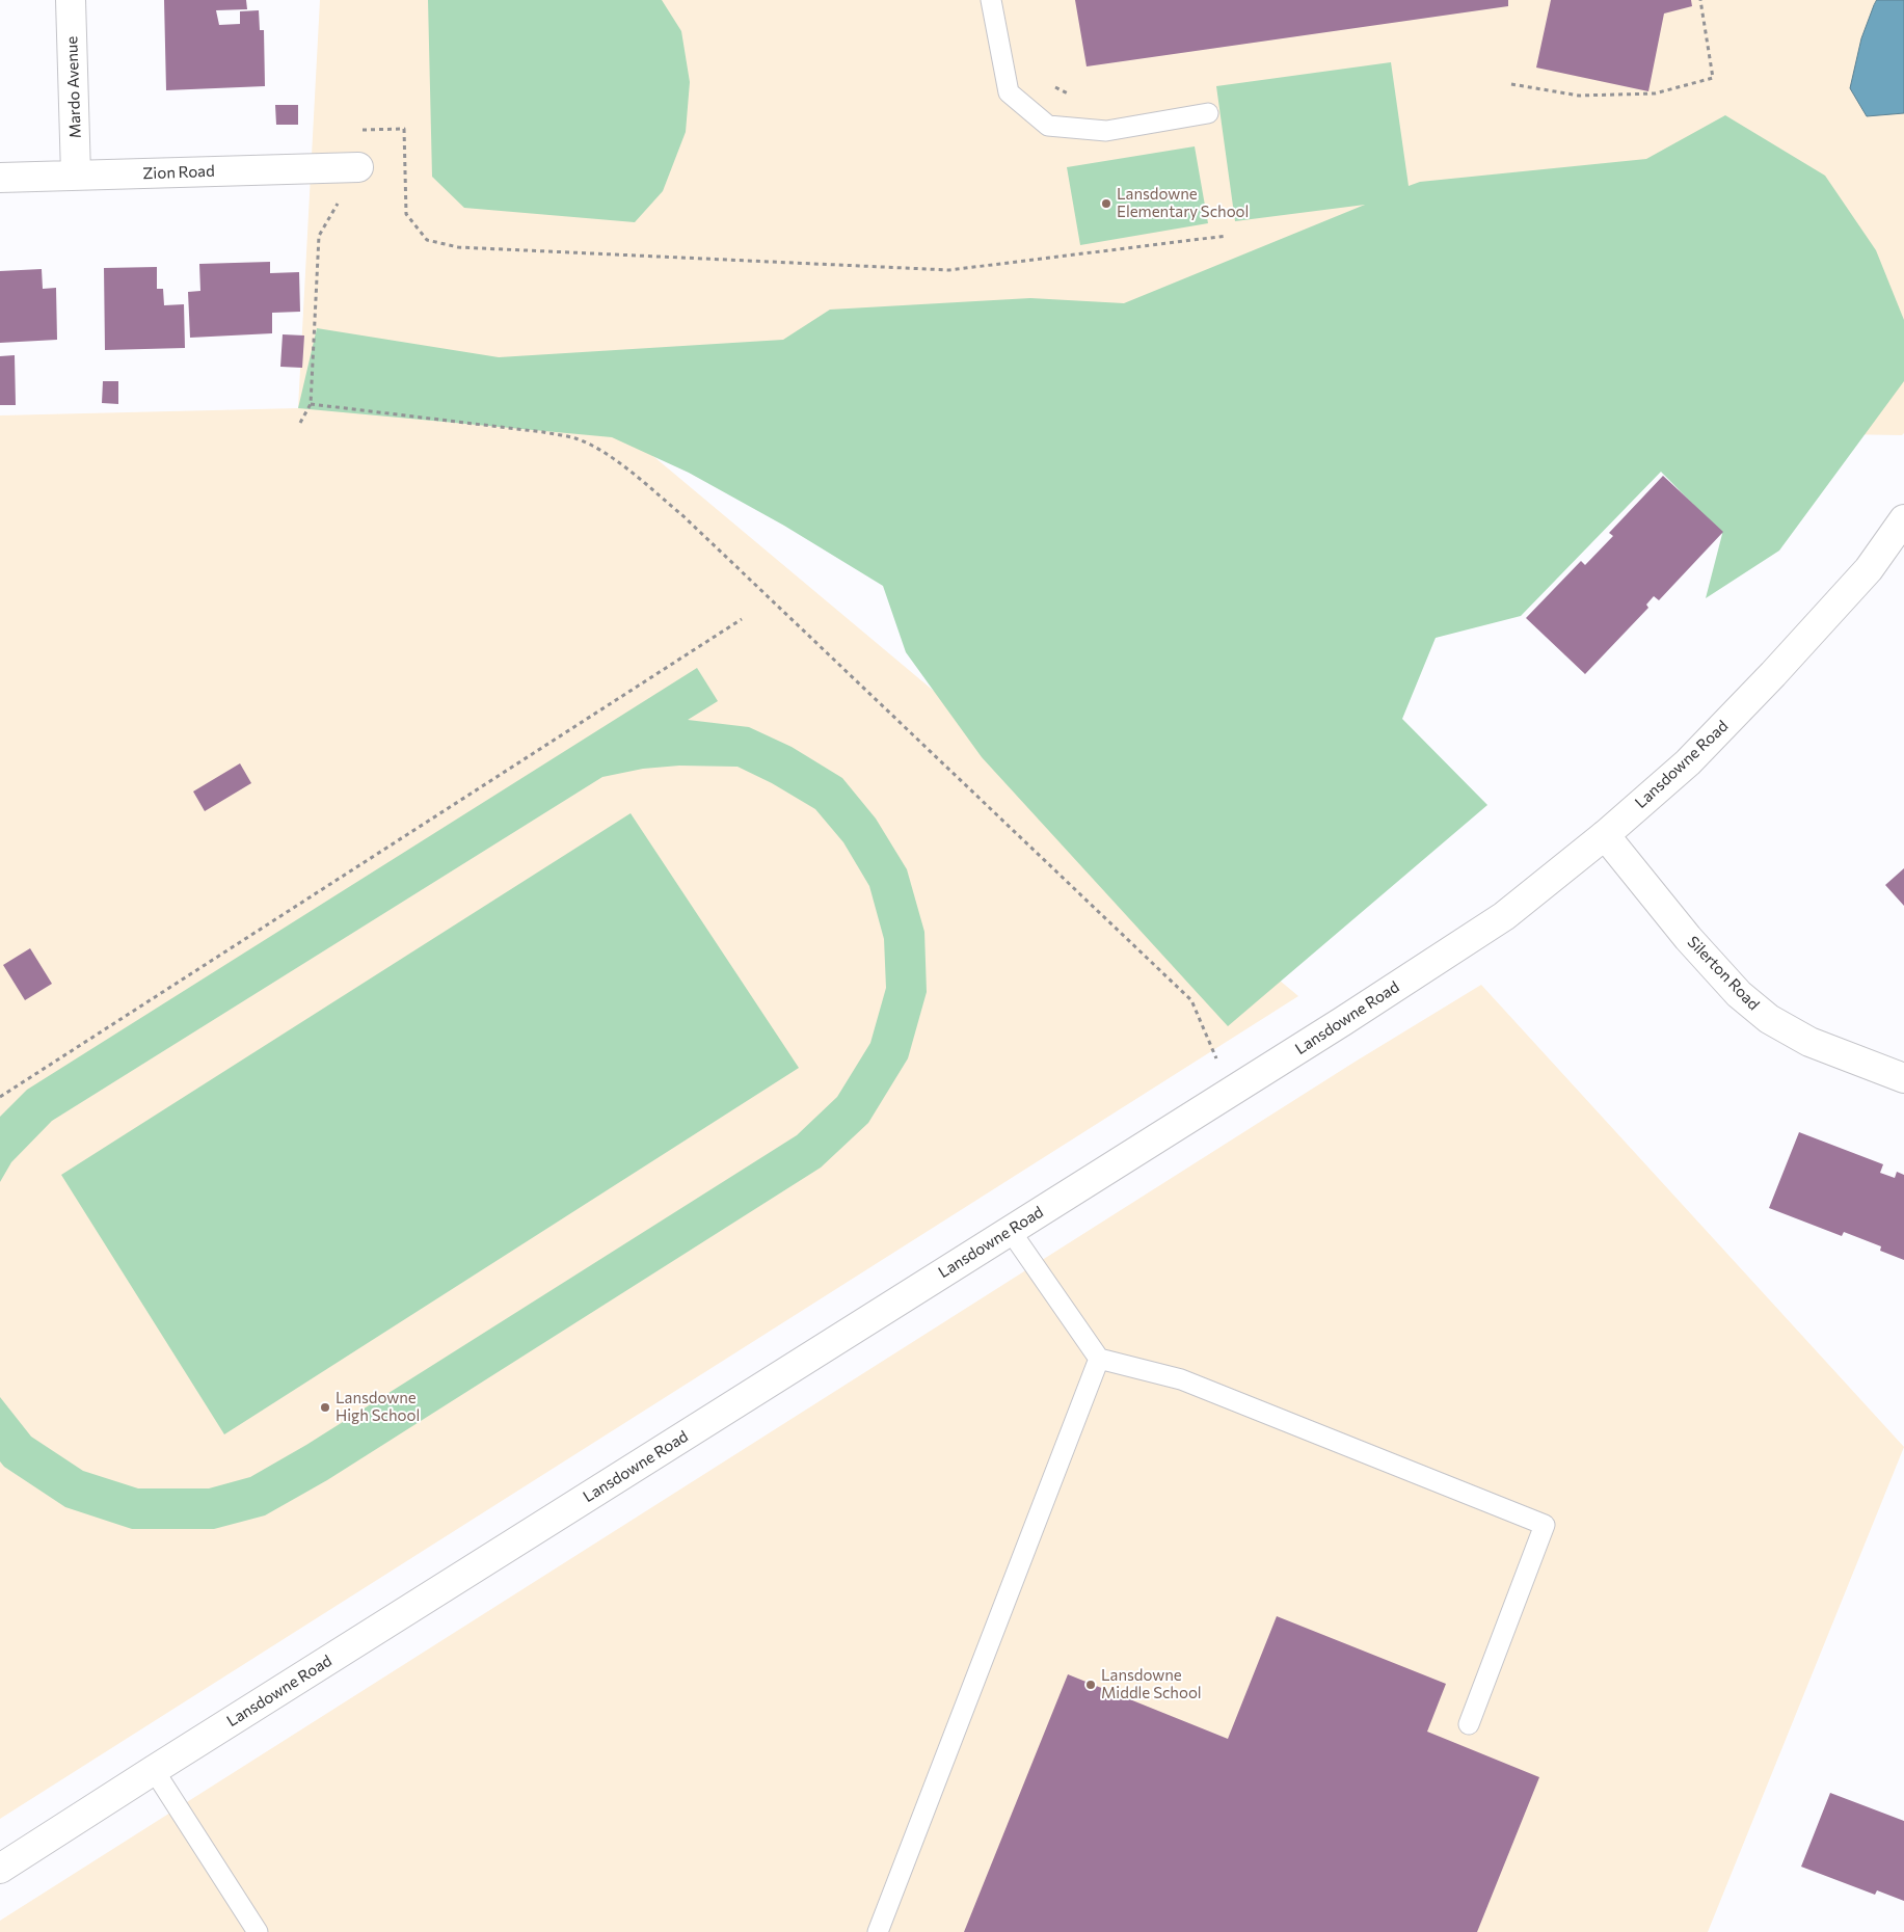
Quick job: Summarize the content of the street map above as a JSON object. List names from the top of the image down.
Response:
{
  "streets": {
    "street": [
      "Mardo Avenue",
      "Zion Road",
      "Lansdowne Road",
      "Silerton Road"
    ]
  },
  "crossings": [
    ["Mardo Avenue", "Zion Road"],
    ["Lansdowne Road", "Silerton Road"]
  ],
  "places": ["Lansdowne Elementary School", "Lansdowne High School", "Lansdowne Middle School"]
}
